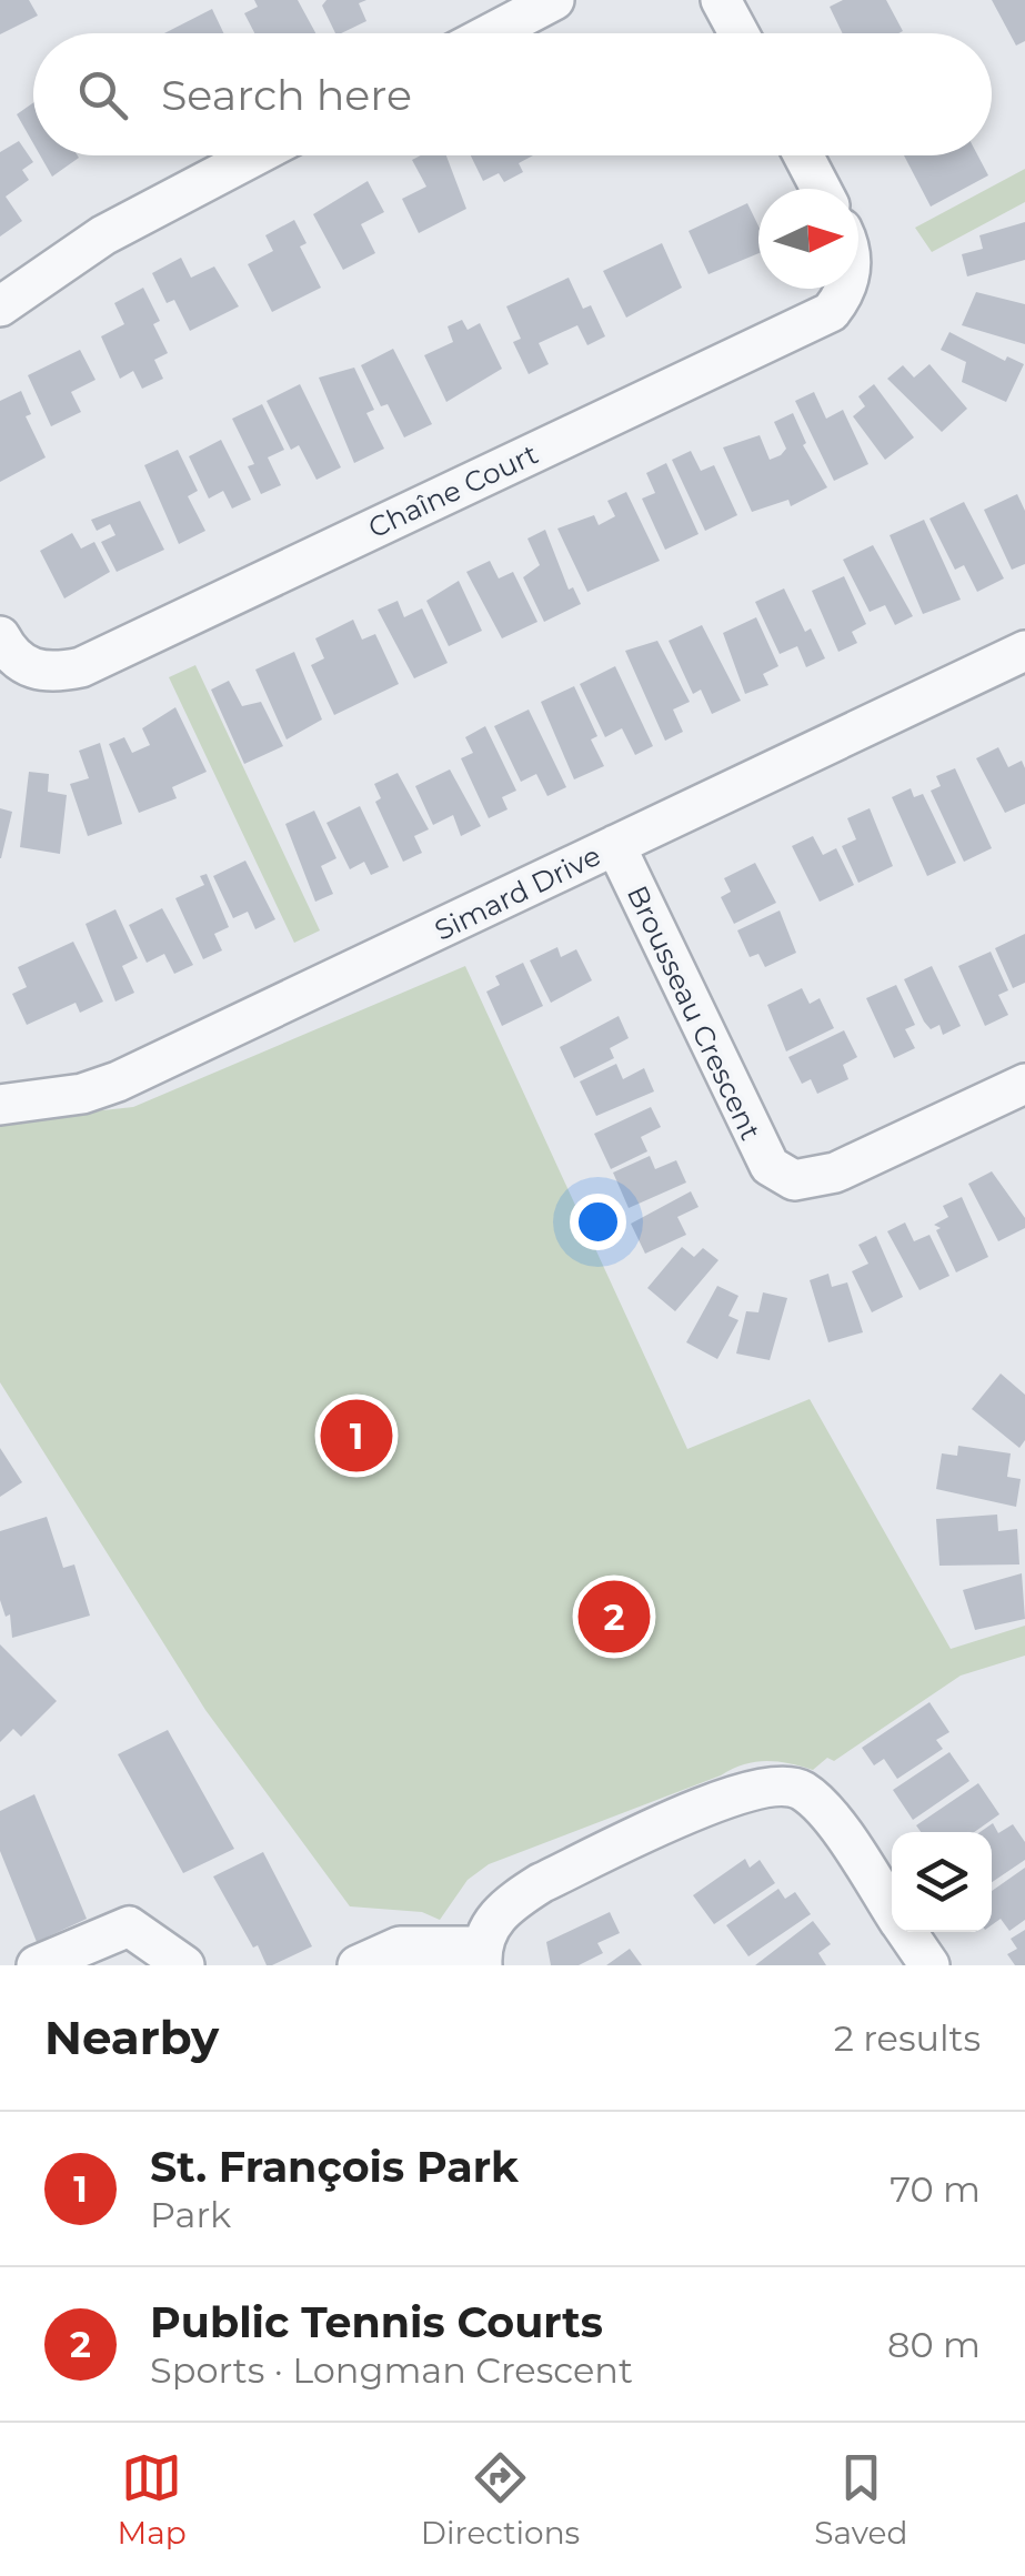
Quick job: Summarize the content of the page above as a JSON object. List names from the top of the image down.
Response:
{
  "streets": {
    "street": ["Chaîne Court", "Simard Drive", "Brousseau Crescent"]
  },
  "crossings": [
    ["Simard Drive", "Brousseau Crescent"]
  ],
  "north": "right",
  "page": {
    "search": "Search here",
    "pins": ["1", "2"],
    "heading": ["Nearby", "2 results"],
    "list": [
      {
        "mark": "1",
        "name": "St. François Park",
        "note": "Park",
        "value": "70 m"
      },
      {
        "mark": "2",
        "name": "Public Tennis Courts",
        "note": "Sports · Longman Crescent",
        "value": "80 m"
      }
    ],
    "nav": ["Map", "Directions", "Saved"]
  }
}
